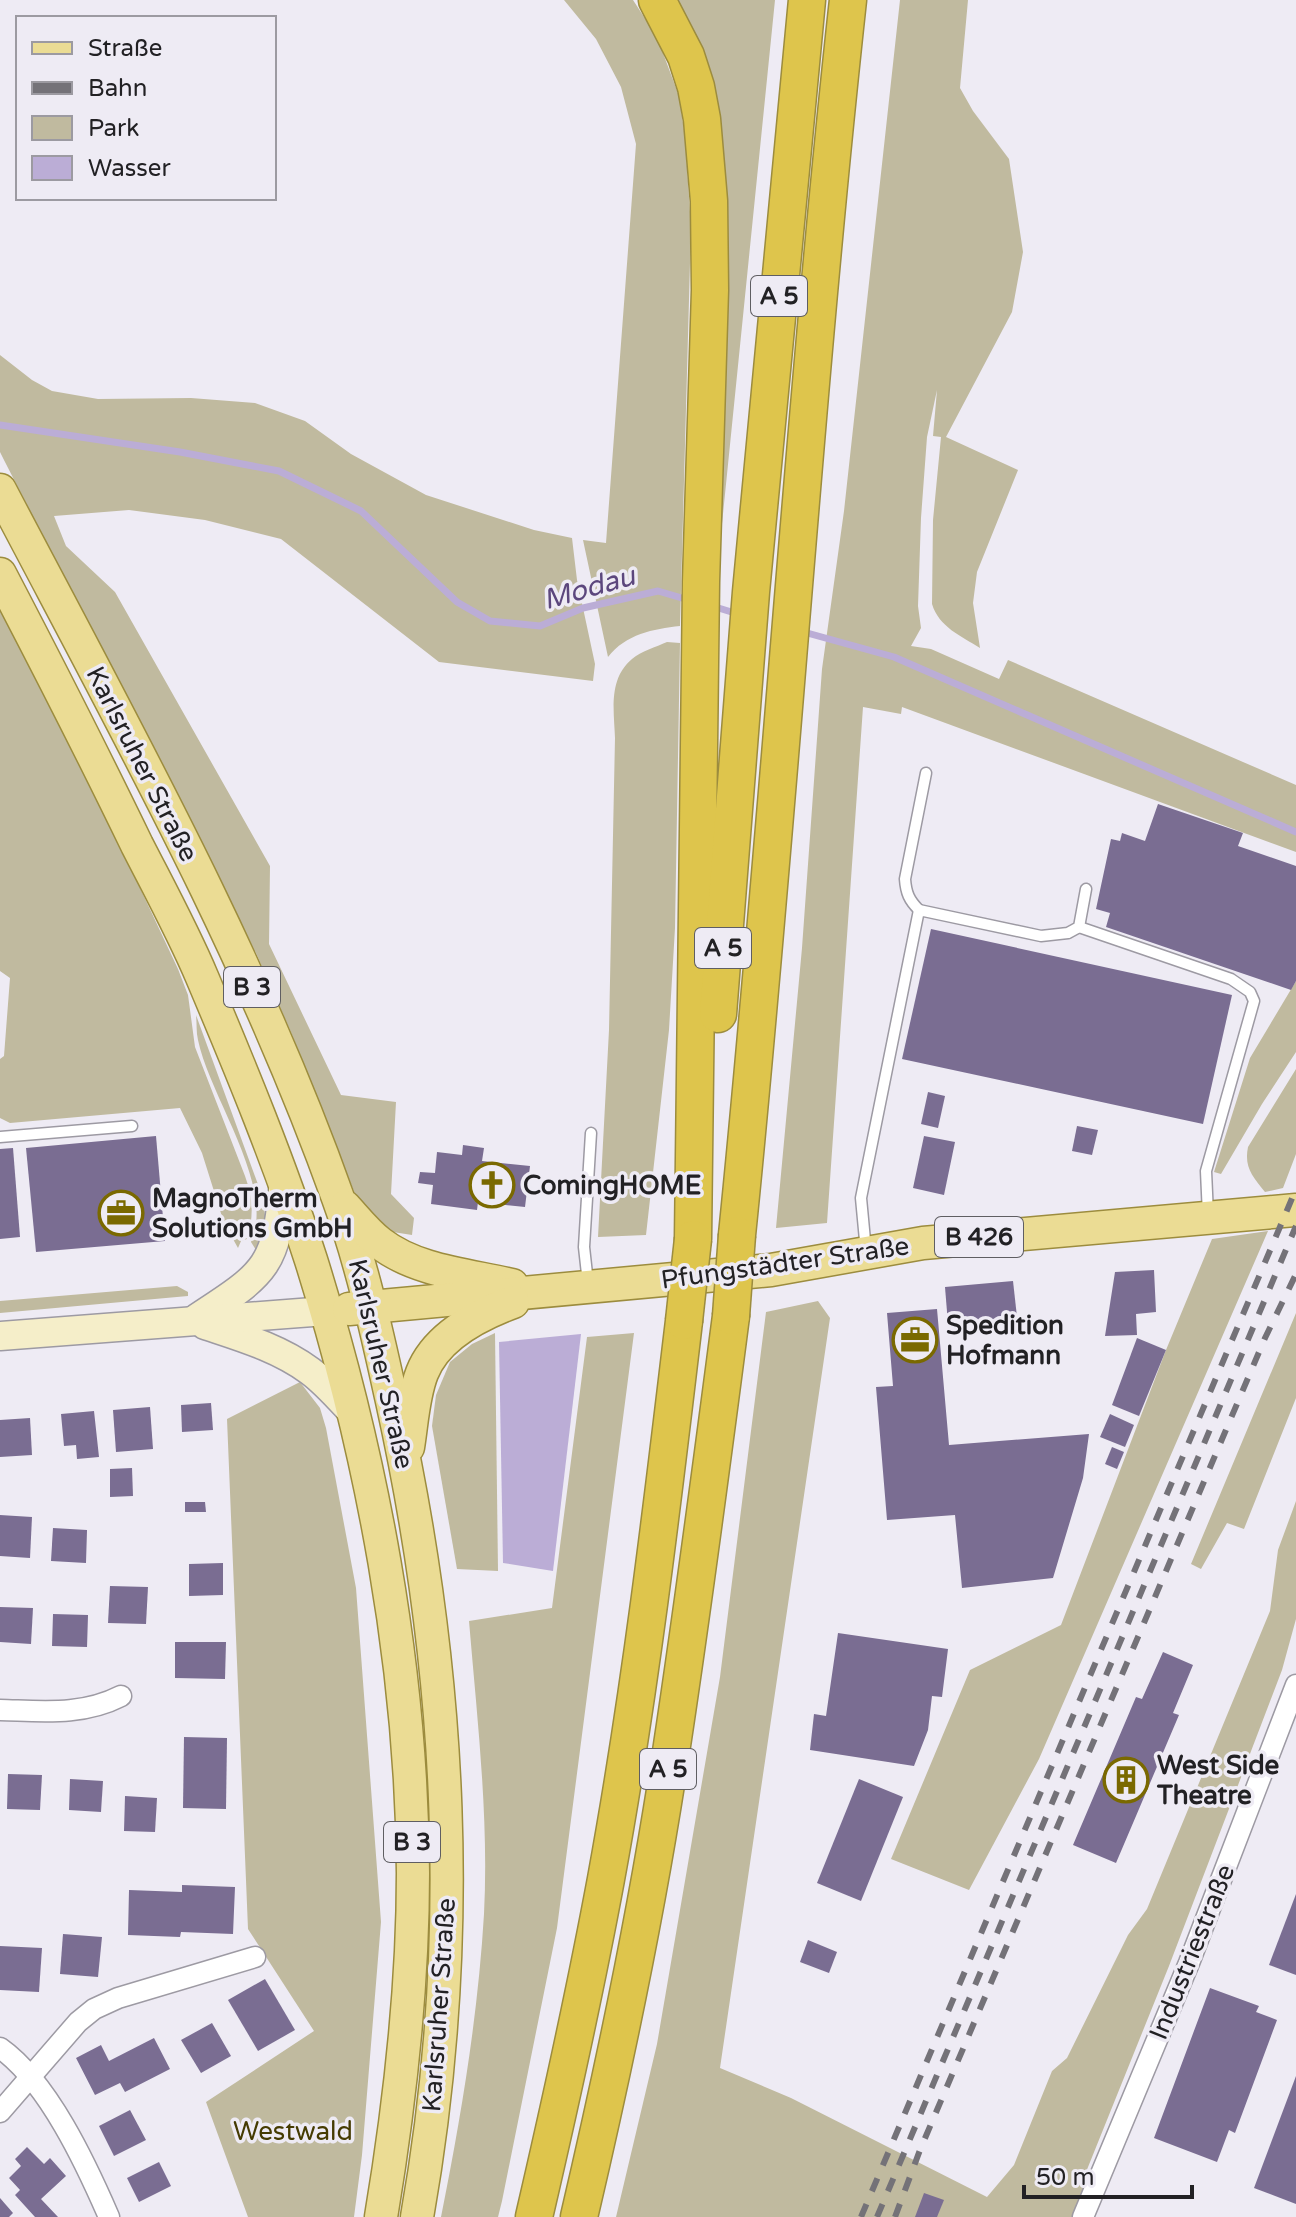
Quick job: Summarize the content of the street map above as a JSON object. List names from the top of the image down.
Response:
{
  "streets": {
    "highway": ["A 5"],
    "main road": [
      "Karlsruher Straße",
      "B 3",
      "B 426",
      "Pfungstädter Straße"
    ],
    "street": ["Industriestraße"]
  },
  "crossings": [
    ["Karlsruher Straße", "B 426"],
    ["Karlsruher Straße", "Pfungstädter Straße"],
    ["B 426", "Pfungstädter Straße"]
  ],
  "water": ["Modau"],
  "parks": ["Westwald"],
  "places": {
    "church": ["ComingHOME"],
    "office": ["MagnoTherm Solutions GmbH", "Spedition Hofmann"],
    "building": ["West Side Theatre"]
  },
  "legend": [
    "Straße",
    "Bahn",
    "Park",
    "Wasser"
  ],
  "scale_bar": "50 m"
}
